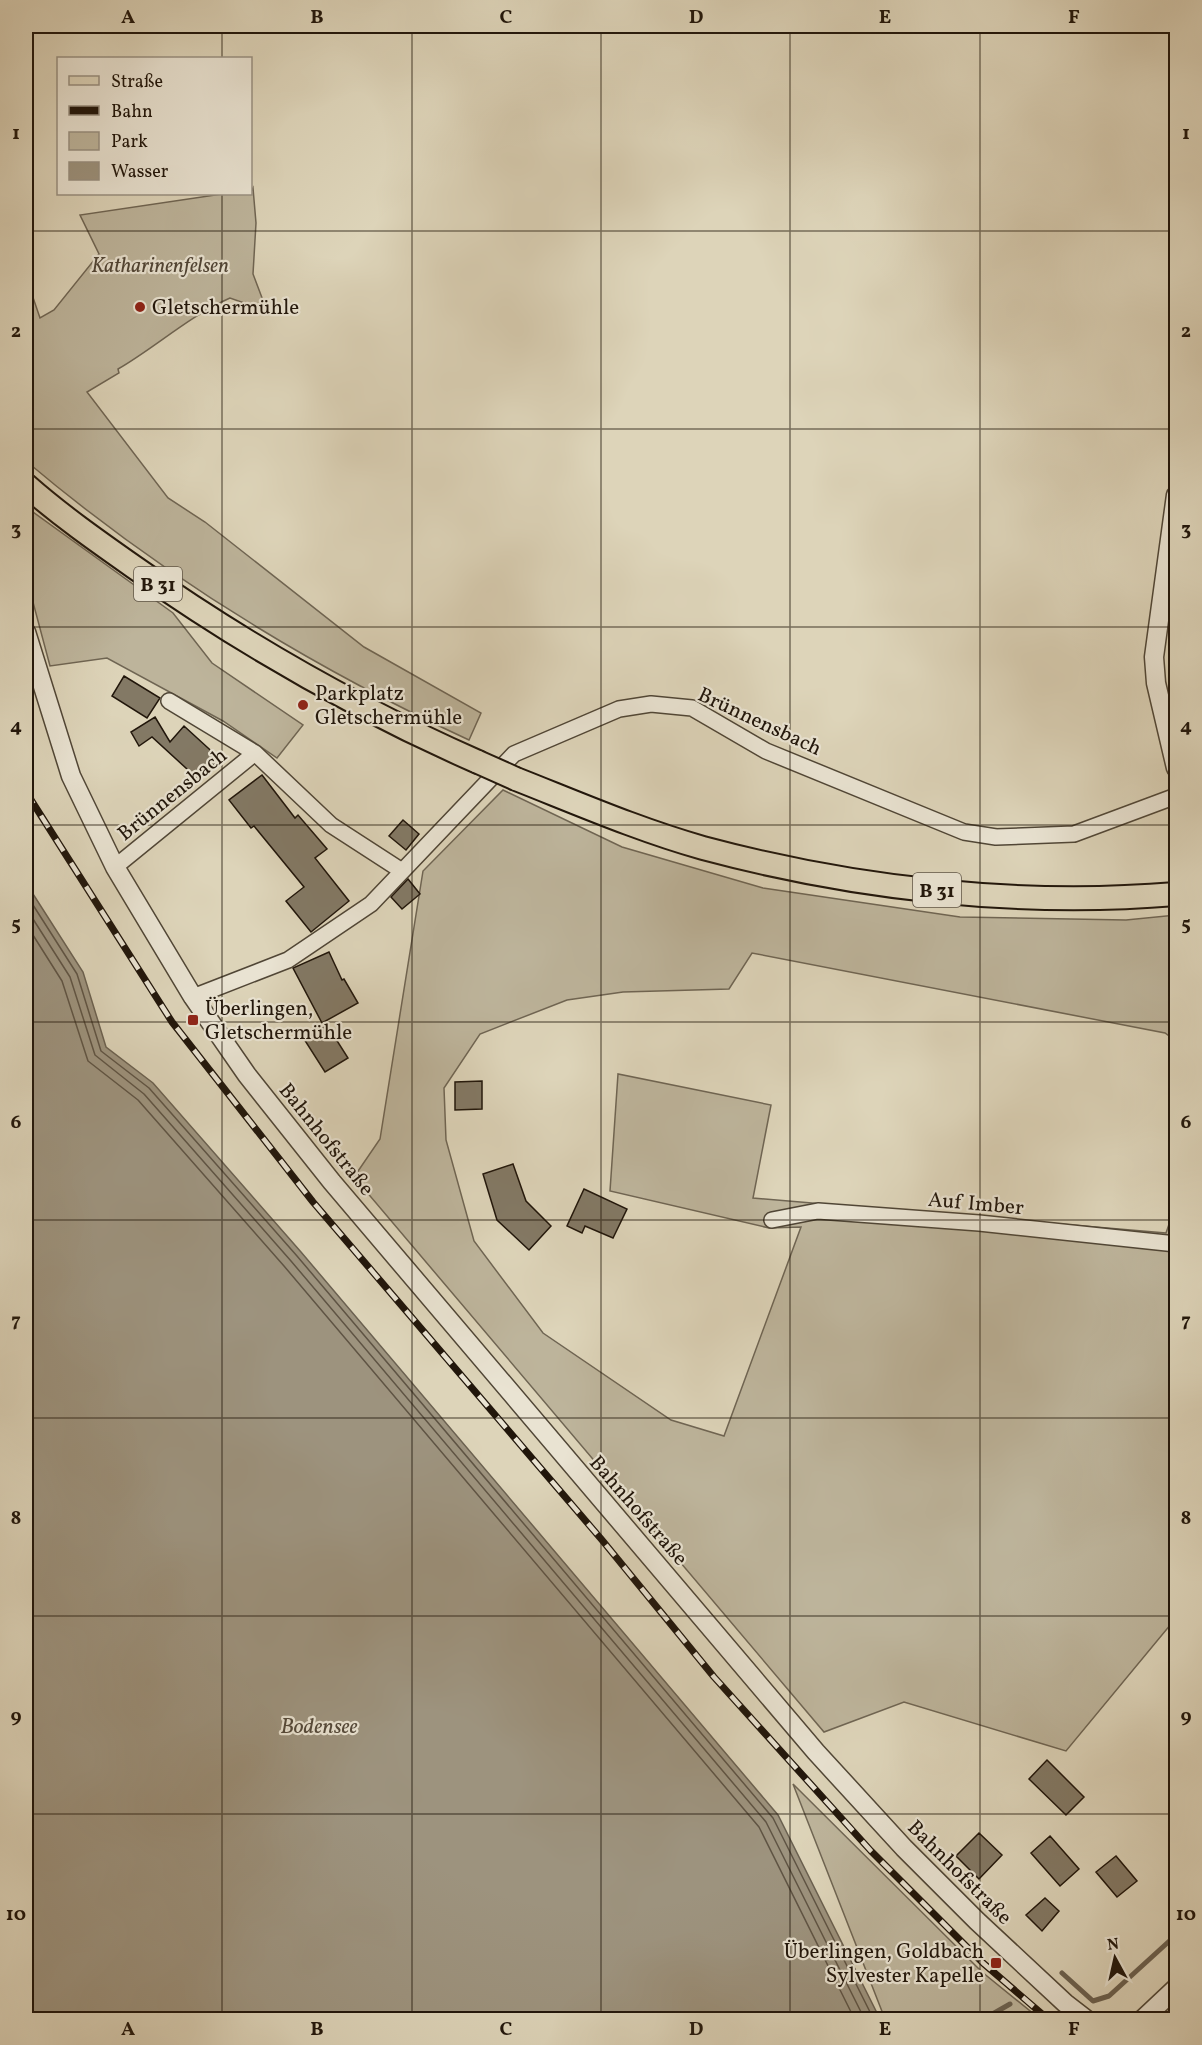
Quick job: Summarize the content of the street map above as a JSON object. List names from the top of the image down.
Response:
{
  "streets": {
    "main road": ["B 31"],
    "street": ["Brünnensbach", "Bahnhofstraße", "Auf Imber"]
  },
  "crossings": [
    ["Brünnensbach", "Bahnhofstraße"]
  ],
  "water": ["Bodensee"],
  "parks": ["Katharinenfelsen"],
  "places": {
    "other": ["Gletschermühle", "Parkplatz Gletschermühle"],
    "transit": ["Überlingen, Gletschermühle", "Überlingen, Goldbach Sylvester Kapelle"]
  },
  "legend": [
    "Straße",
    "Bahn",
    "Park",
    "Wasser"
  ],
  "north": "top",
  "grid": {
    "columns": [
      "A",
      "B",
      "C",
      "D",
      "E",
      "F"
    ],
    "rows": [
      "1",
      "2",
      "3",
      "4",
      "5",
      "6",
      "7",
      "8",
      "9",
      "10"
    ]
  }
}
